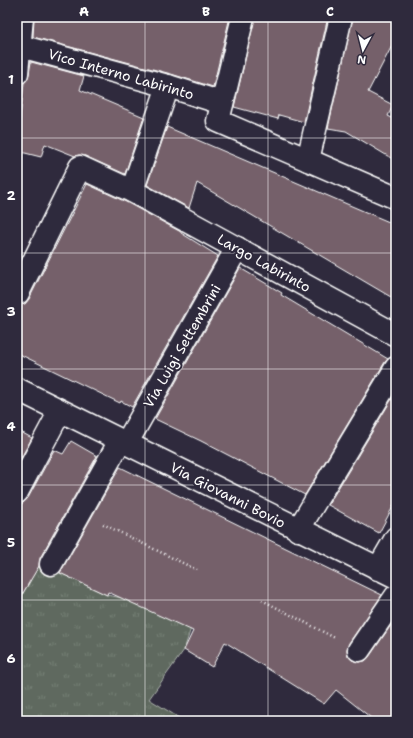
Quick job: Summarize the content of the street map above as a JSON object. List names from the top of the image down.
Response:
{
  "streets": {
    "street": [
      "Vico Interno Labirinto",
      "Largo Labirinto",
      "Via Luigi Settembrini",
      "Via Giovanni Bovio"
    ]
  },
  "crossings": [
    ["Largo Labirinto", "Via Luigi Settembrini"],
    ["Via Luigi Settembrini", "Via Giovanni Bovio"]
  ],
  "north": "bottom",
  "grid": {
    "columns": ["A", "B", "C"],
    "rows": [
      "1",
      "2",
      "3",
      "4",
      "5",
      "6"
    ]
  }
}
